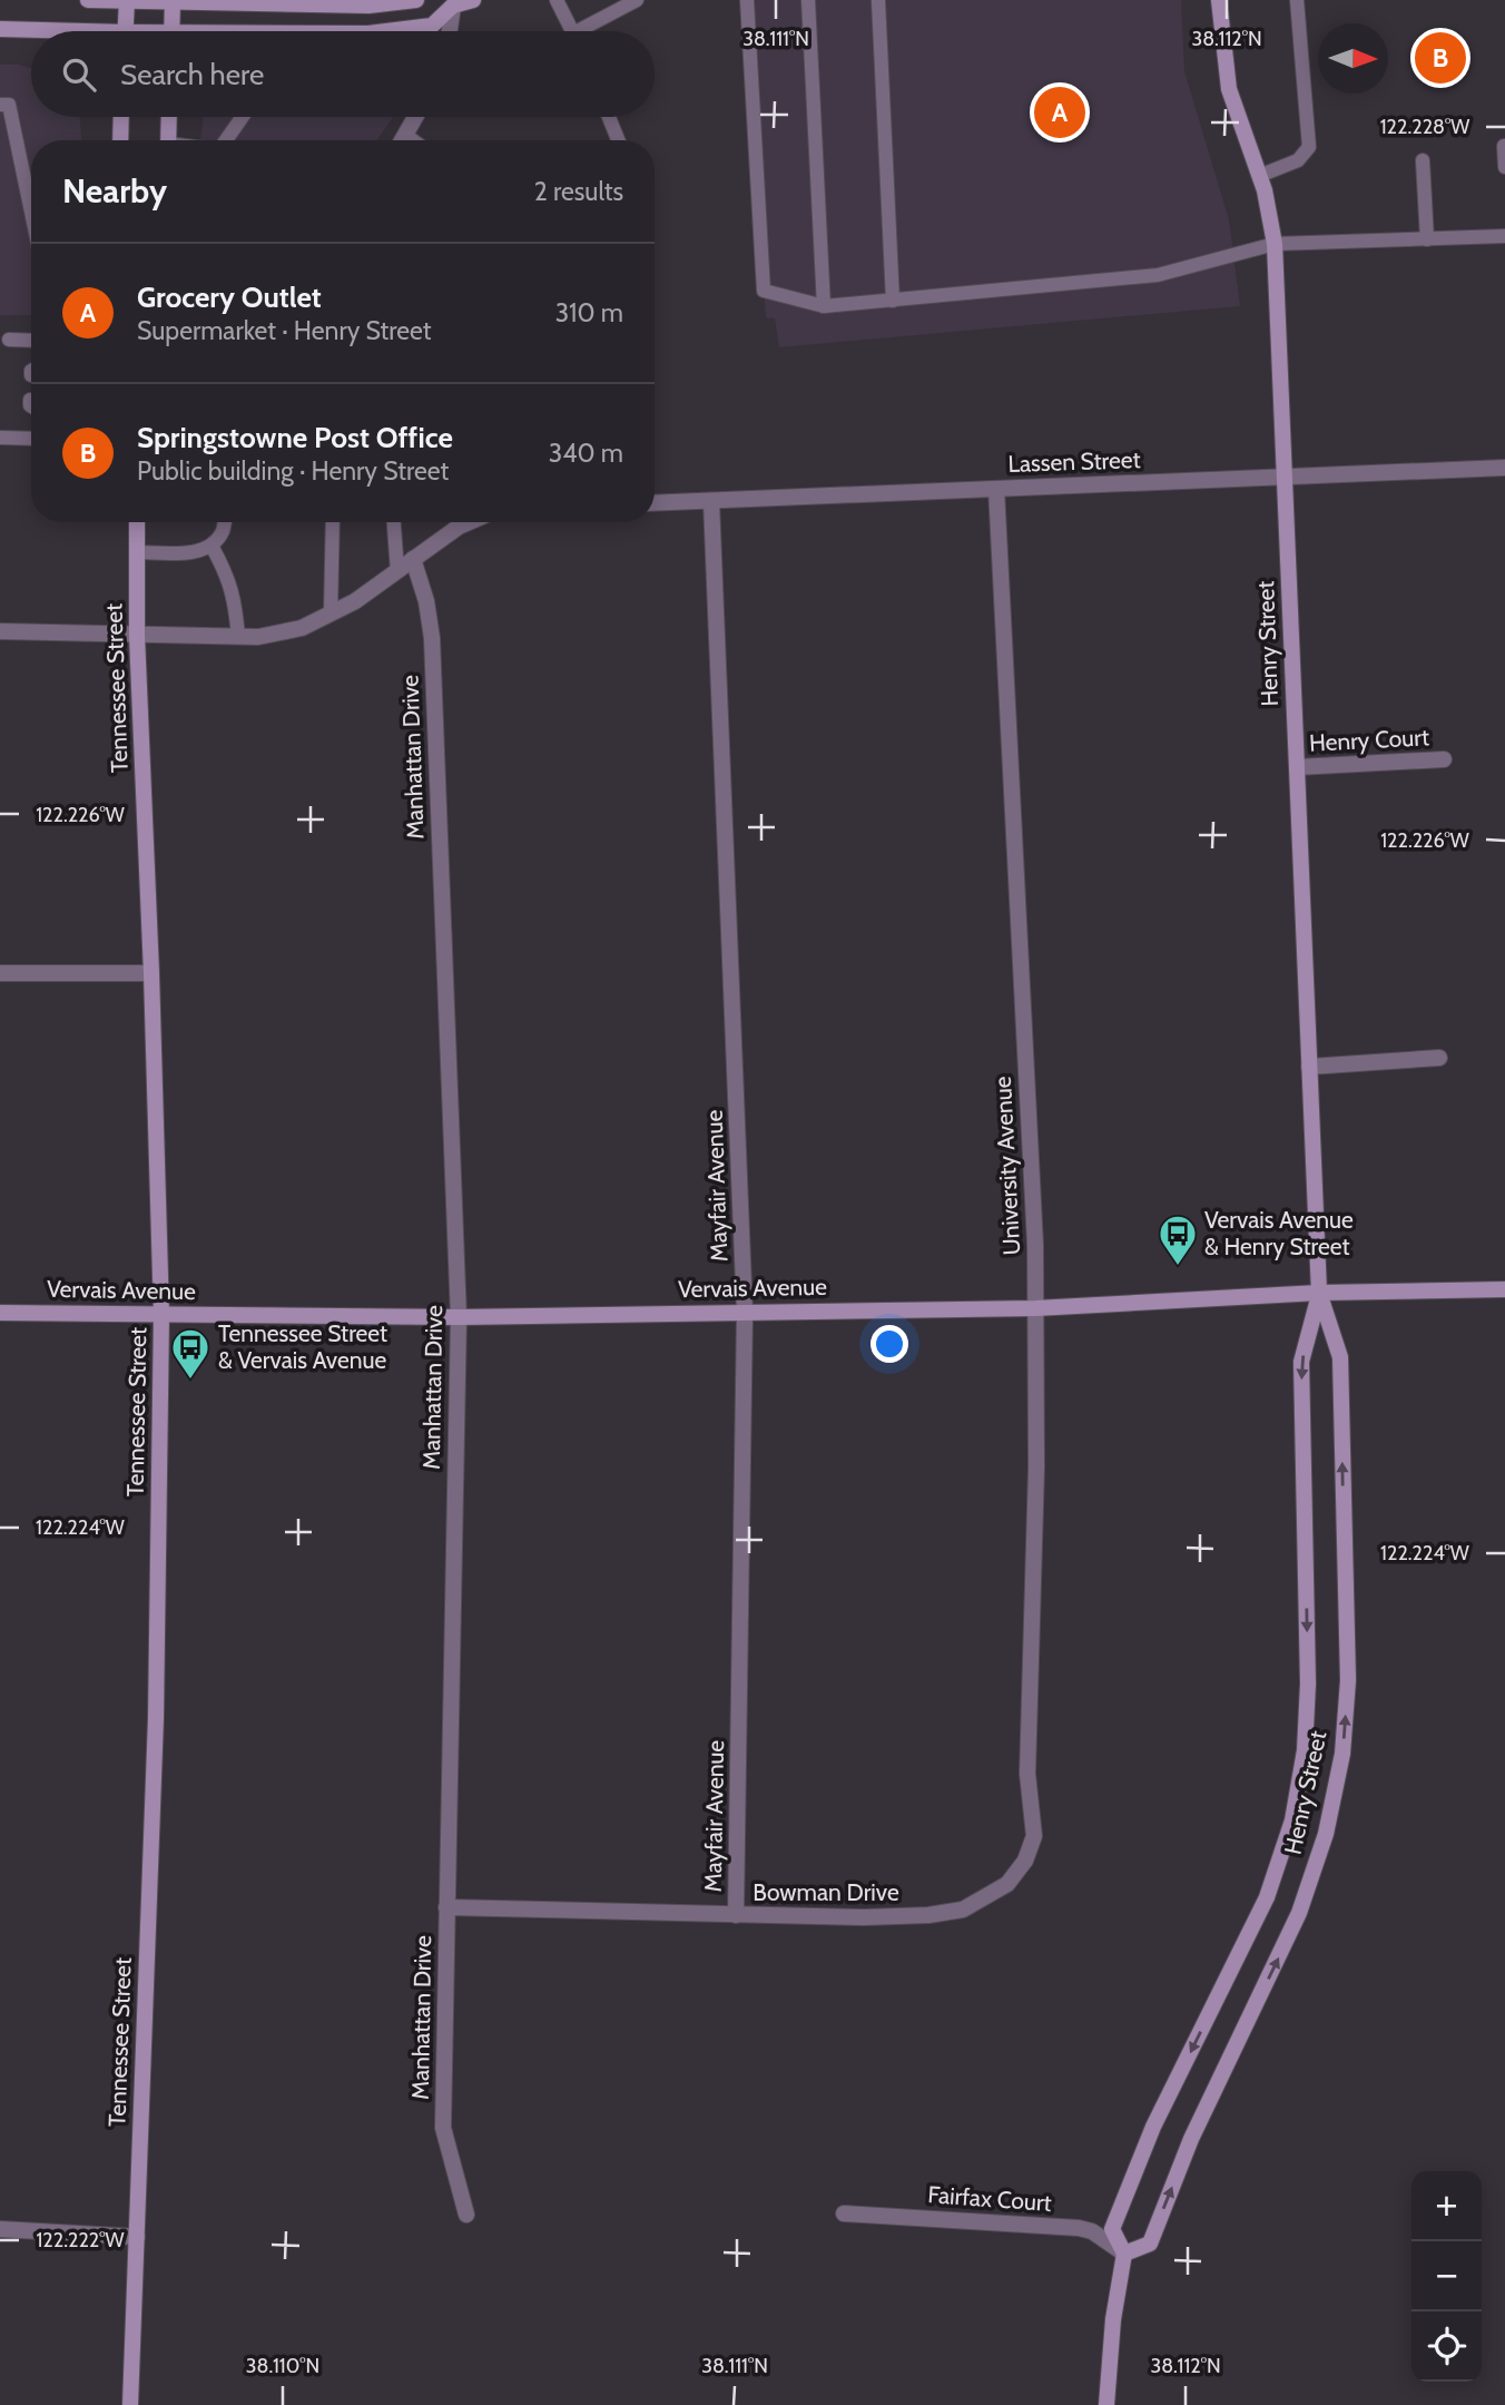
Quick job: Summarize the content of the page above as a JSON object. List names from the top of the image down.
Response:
{
  "streets": {
    "street": [
      "Lassen Street",
      "Henry Street",
      "Tennessee Street",
      "Henry Court",
      "Manhattan Drive",
      "University Avenue",
      "Mayfair Avenue",
      "Vervais Avenue",
      "Bowman Drive",
      "Fairfax Court"
    ]
  },
  "crossings": [
    ["Lassen Street", "Henry Street"],
    ["Lassen Street", "University Avenue"],
    ["Lassen Street", "Mayfair Avenue"],
    ["Henry Street", "Henry Court"],
    ["Henry Street", "Vervais Avenue"],
    ["Henry Street", "Fairfax Court"],
    ["Tennessee Street", "Vervais Avenue"],
    ["Manhattan Drive", "Vervais Avenue"],
    ["Manhattan Drive", "Bowman Drive"],
    ["University Avenue", "Vervais Avenue"],
    ["University Avenue", "Bowman Drive"],
    ["Mayfair Avenue", "Vervais Avenue"],
    ["Mayfair Avenue", "Bowman Drive"]
  ],
  "places": {
    "bus stop": ["Vervais Avenue & Henry Street", "Tennessee Street & Vervais Avenue"]
  },
  "north": "right",
  "page": {
    "pins": ["B", "A"],
    "search": "Search here",
    "heading": ["Nearby", "2 results"],
    "list": [
      {
        "mark": "A",
        "name": "Grocery Outlet",
        "note": "Supermarket · Henry Street",
        "value": "310 m"
      },
      {
        "mark": "B",
        "name": "Springstowne Post Office",
        "note": "Public building · Henry Street",
        "value": "340 m"
      }
    ],
    "map_buttons": ["+", "−"]
  },
  "coordinates": [
    "38.111°N",
    "38.112°N",
    "122.228°W",
    "122.226°W",
    "122.224°W",
    "122.222°W",
    "38.110°N"
  ]
}
